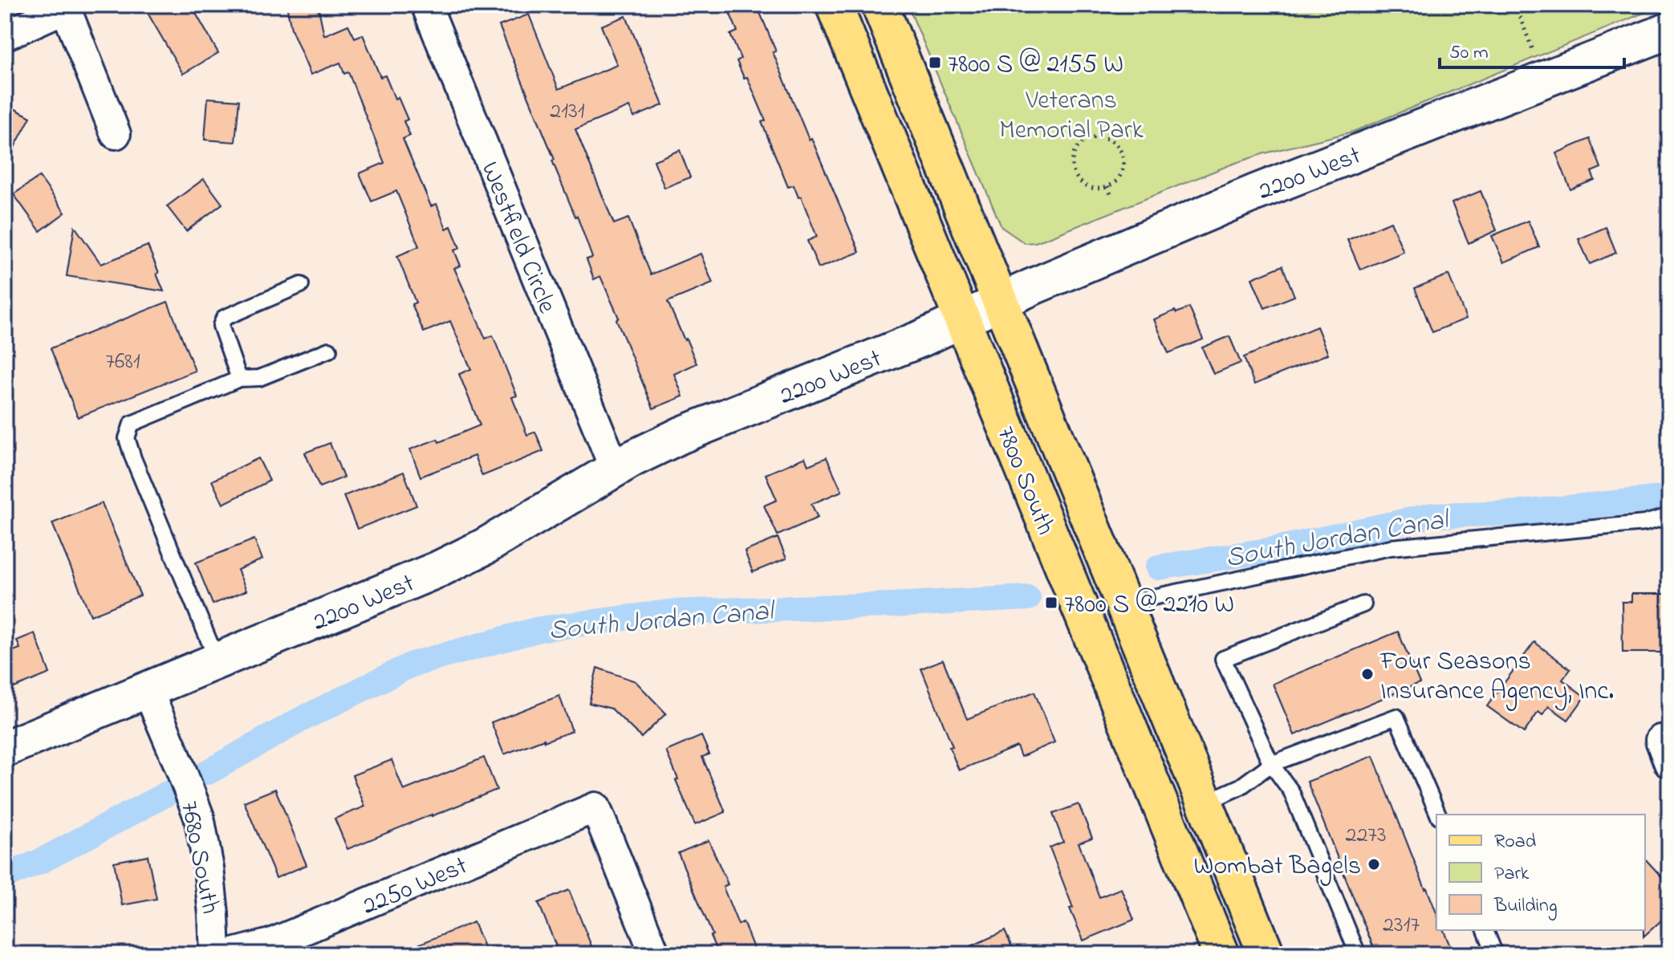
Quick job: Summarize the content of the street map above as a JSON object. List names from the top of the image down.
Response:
{
  "streets": {
    "main road": ["7800 South"],
    "street": [
      "2200 West",
      "Westfield Circle",
      "7680 South",
      "2250 West"
    ]
  },
  "crossings": [
    ["2200 West", "Westfield Circle"],
    ["2200 West", "7800 South"],
    ["2200 West", "7680 South"]
  ],
  "water": ["South Jordan Canal"],
  "parks": ["Veterans Memorial Park"],
  "places": {
    "transit": ["7800 S @ 2155 W", "7800 S @ 2210 W"],
    "other": ["Four Seasons Insurance Agency, Inc.", "Wombat Bagels"]
  },
  "house_numbers": [
    "2131",
    "7681",
    "2273",
    "2317"
  ],
  "legend": ["Road", "Park", "Building"],
  "scale_bar": "50 m"
}
